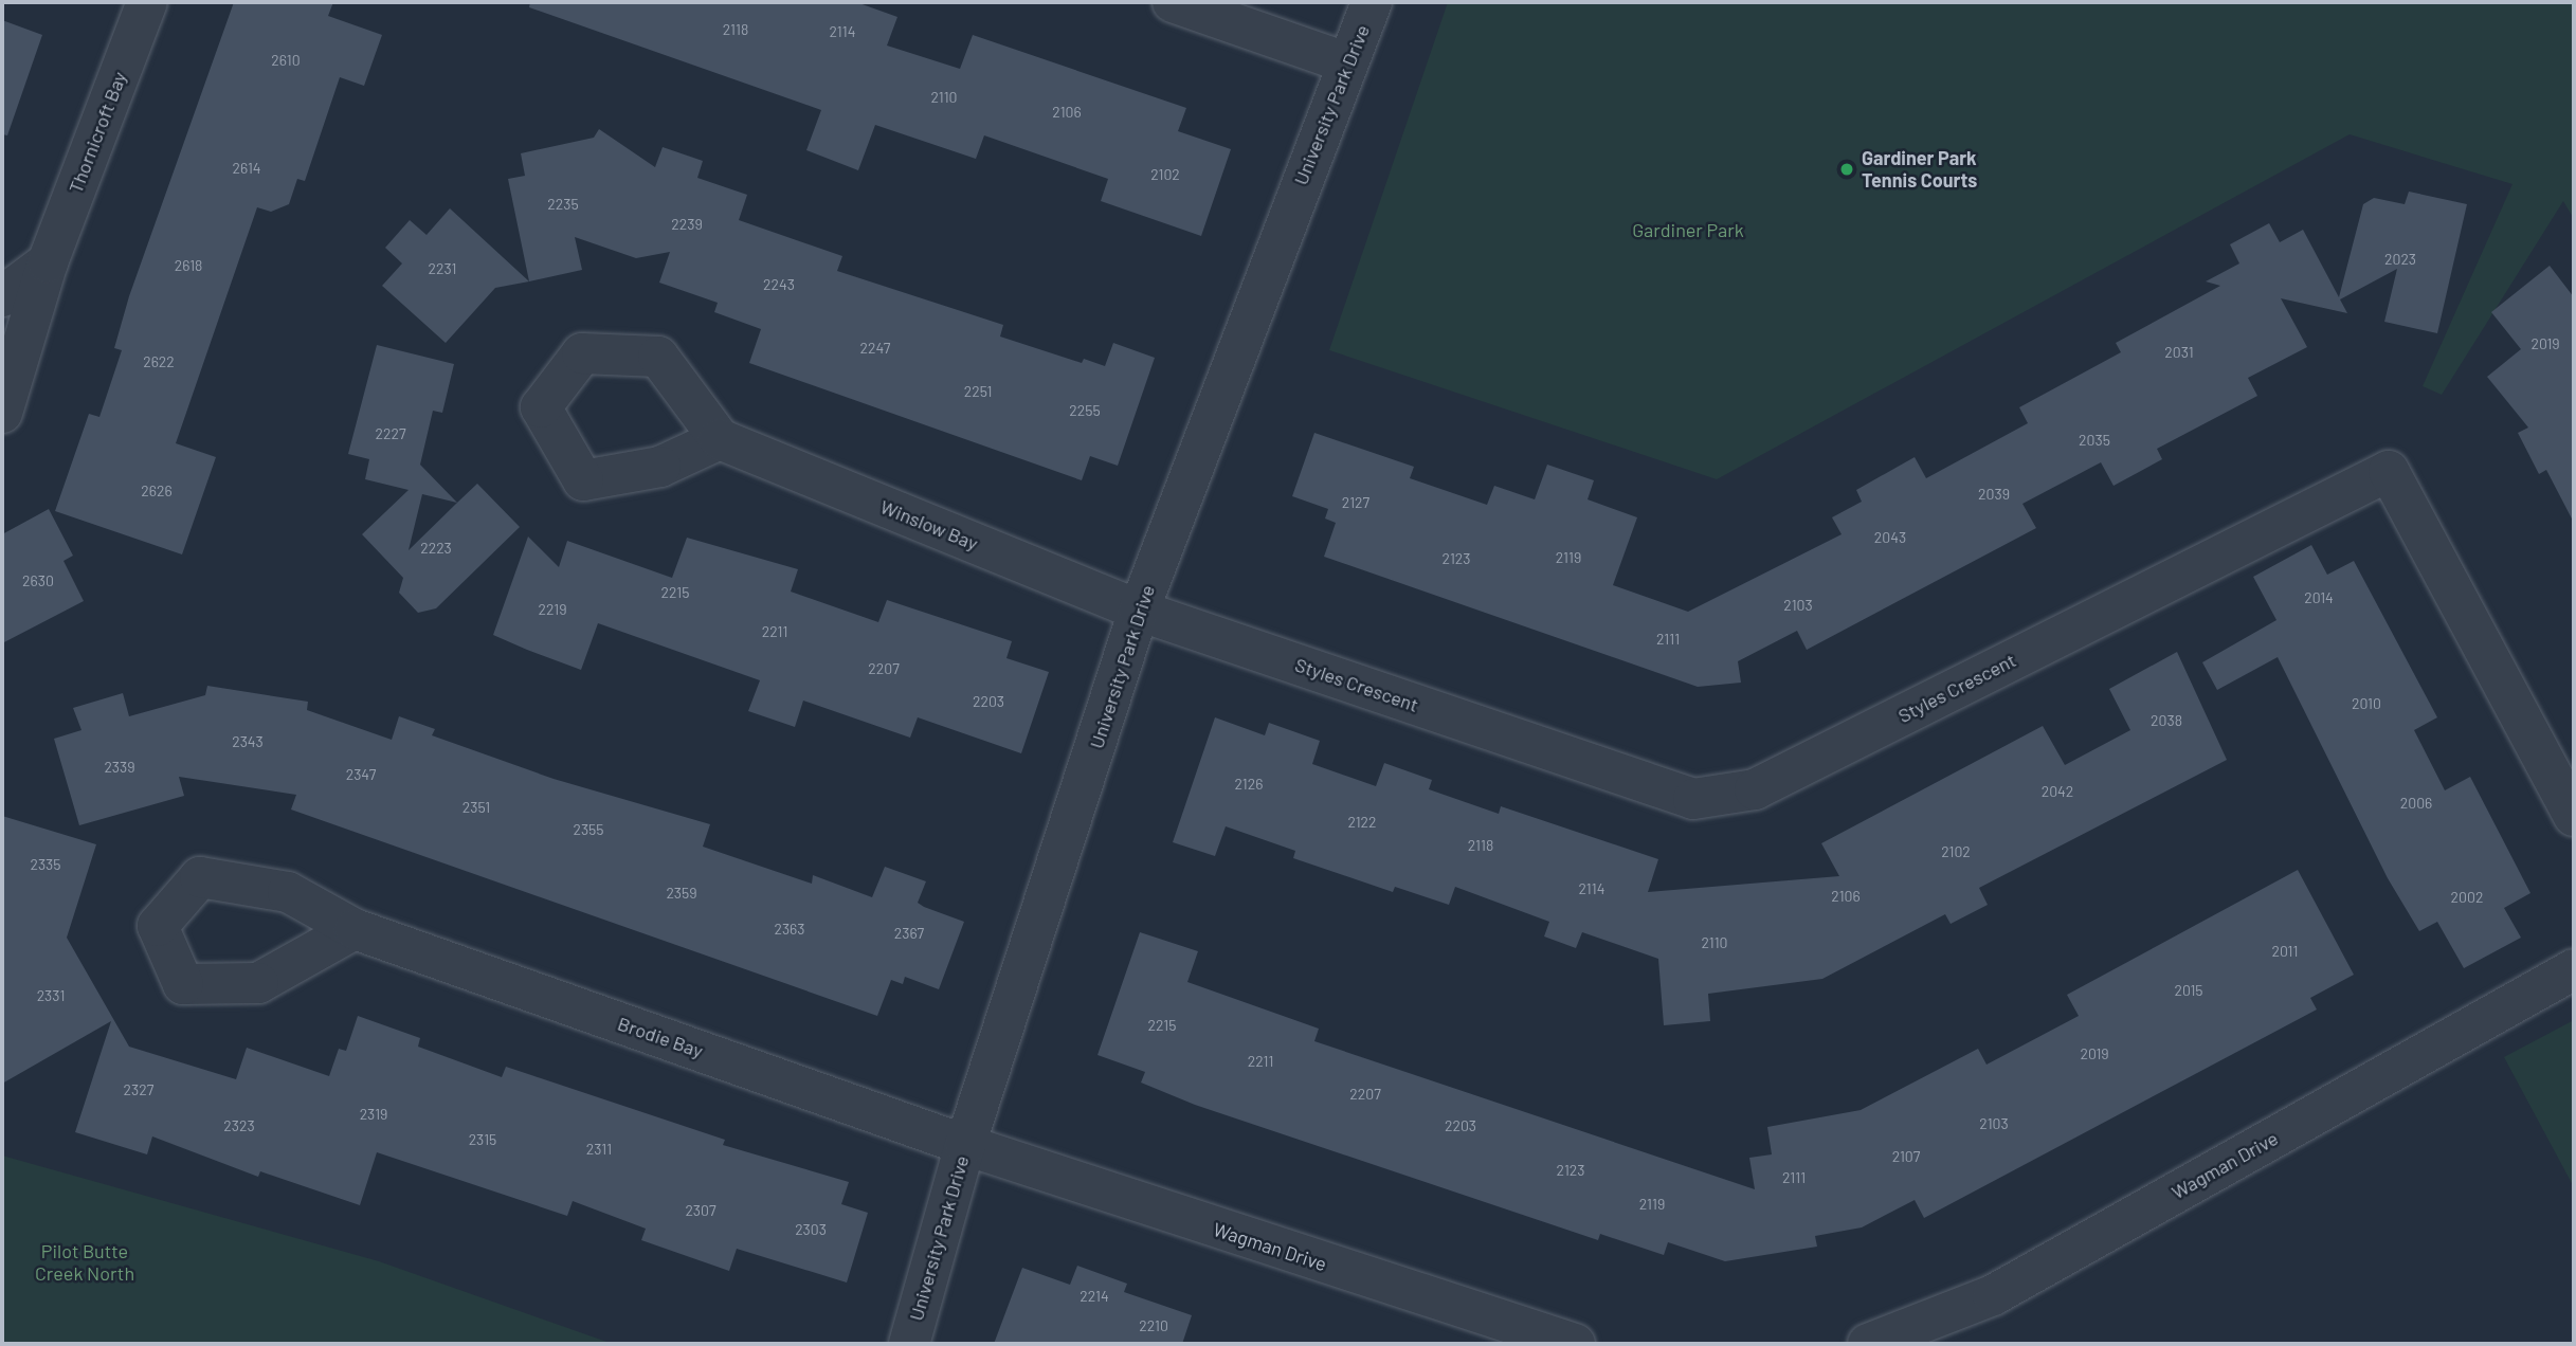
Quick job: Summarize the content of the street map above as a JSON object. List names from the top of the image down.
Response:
{
  "streets": {
    "street": [
      "University Park Drive",
      "Thornicroft Bay",
      "Winslow Bay",
      "Styles Crescent",
      "Brodie Bay",
      "Wagman Drive"
    ]
  },
  "crossings": [
    ["University Park Drive", "Winslow Bay"],
    ["University Park Drive", "Styles Crescent"],
    ["University Park Drive", "Brodie Bay"],
    ["University Park Drive", "Wagman Drive"],
    ["Winslow Bay", "Styles Crescent"],
    ["Brodie Bay", "Wagman Drive"]
  ],
  "parks": ["Gardiner Park", "Pilot Butte Creek North"],
  "places": ["Gardiner Park Tennis Courts"],
  "house_numbers": [
    "2118",
    "2114",
    "2610",
    "2110",
    "2106",
    "2614",
    "2102",
    "2235",
    "2239",
    "2023",
    "2618",
    "2231",
    "2243",
    "2019",
    "2247",
    "2031",
    "2622",
    "2251",
    "2255",
    "2227",
    "2035",
    "2626",
    "2039",
    "2127",
    "2043",
    "2223",
    "2119",
    "2123",
    "2630",
    "2215",
    "2014",
    "2103",
    "2219",
    "2211",
    "2111",
    "2207",
    "2203",
    "2010",
    "2038",
    "2343",
    "2339",
    "2347",
    "2126",
    "2042",
    "2006",
    "2351",
    "2122",
    "2355",
    "2118",
    "2102",
    "2335",
    "2114",
    "2359",
    "2106",
    "2002",
    "2363",
    "2367",
    "2110",
    "2011",
    "2015",
    "2331",
    "2215",
    "2019",
    "2211",
    "2327",
    "2207",
    "2319",
    "2103",
    "2323",
    "2203",
    "2315",
    "2311",
    "2107",
    "2123",
    "2111",
    "2119",
    "2307",
    "2303",
    "2214",
    "2210"
  ]
}
